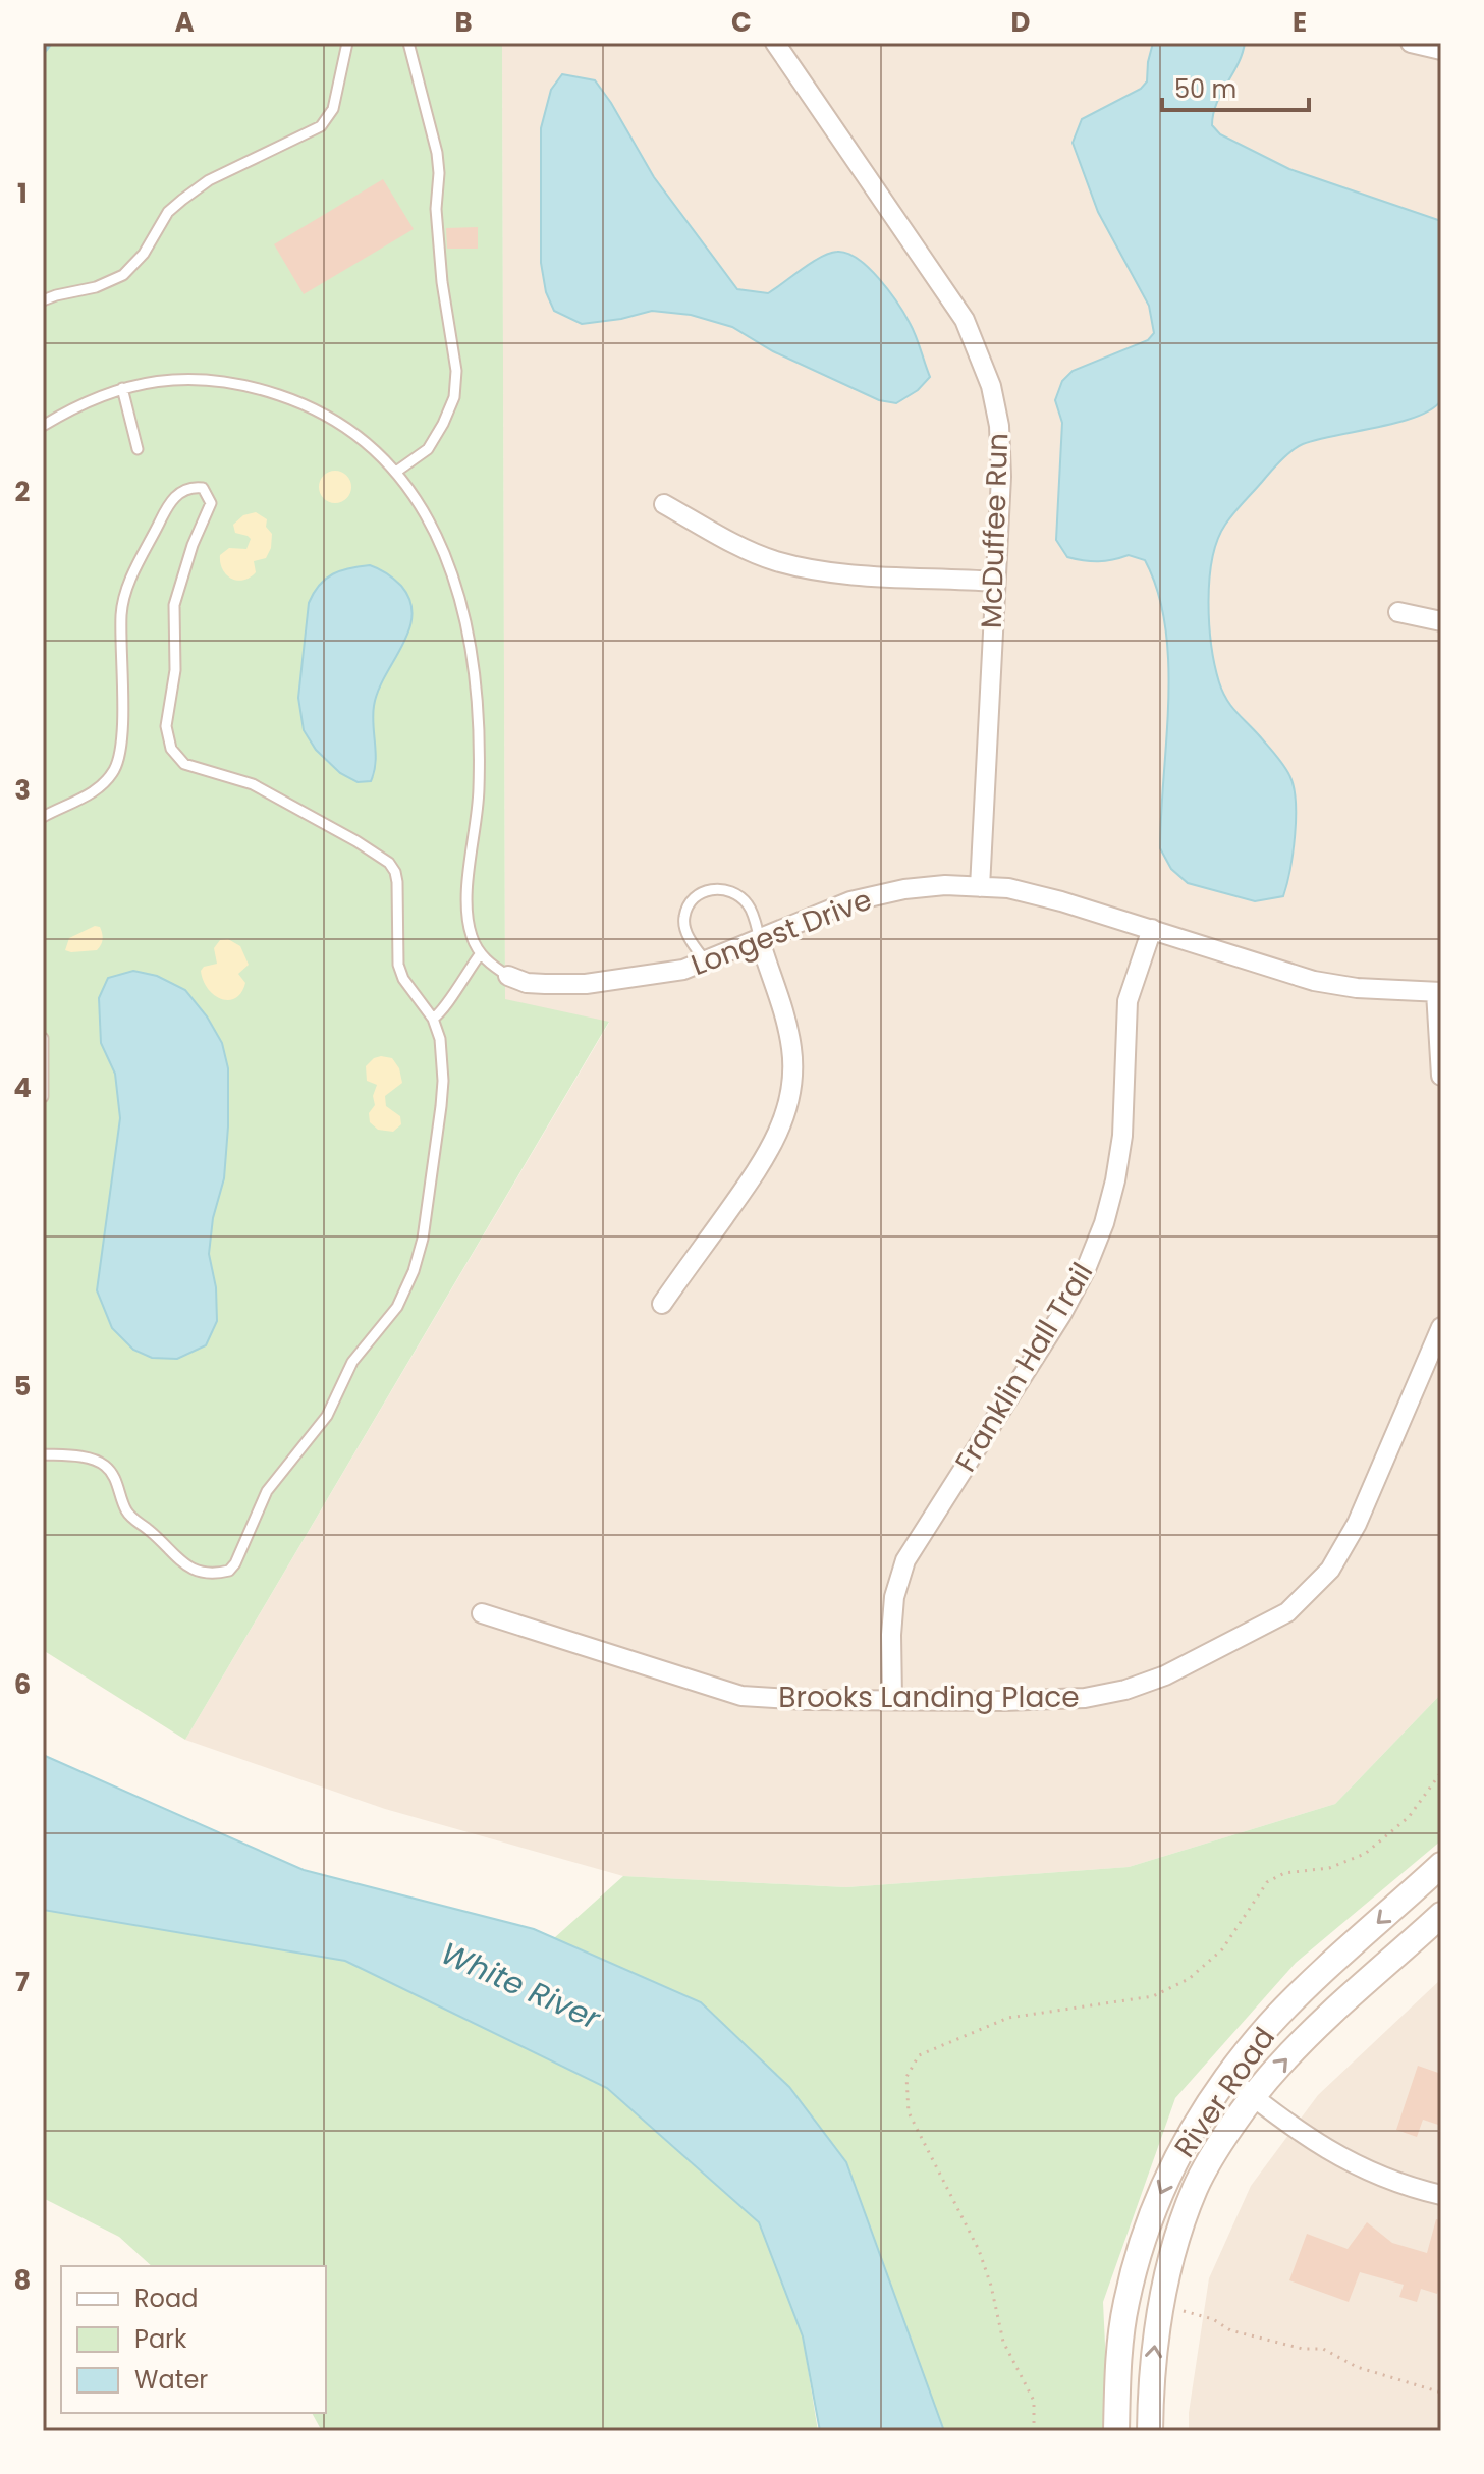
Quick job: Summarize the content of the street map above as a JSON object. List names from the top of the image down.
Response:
{
  "streets": {
    "main road": ["River Road"],
    "street": [
      "McDuffee Run",
      "Longest Drive",
      "Franklin Hall Trail",
      "Brooks Landing Place"
    ]
  },
  "crossings": [
    ["McDuffee Run", "Longest Drive"],
    ["Longest Drive", "Franklin Hall Trail"],
    ["Franklin Hall Trail", "Brooks Landing Place"]
  ],
  "water": ["White River"],
  "legend": ["Road", "Park", "Water"],
  "scale_bar": "50 m",
  "grid": {
    "columns": [
      "A",
      "B",
      "C",
      "D",
      "E"
    ],
    "rows": [
      "1",
      "2",
      "3",
      "4",
      "5",
      "6",
      "7",
      "8"
    ]
  }
}
